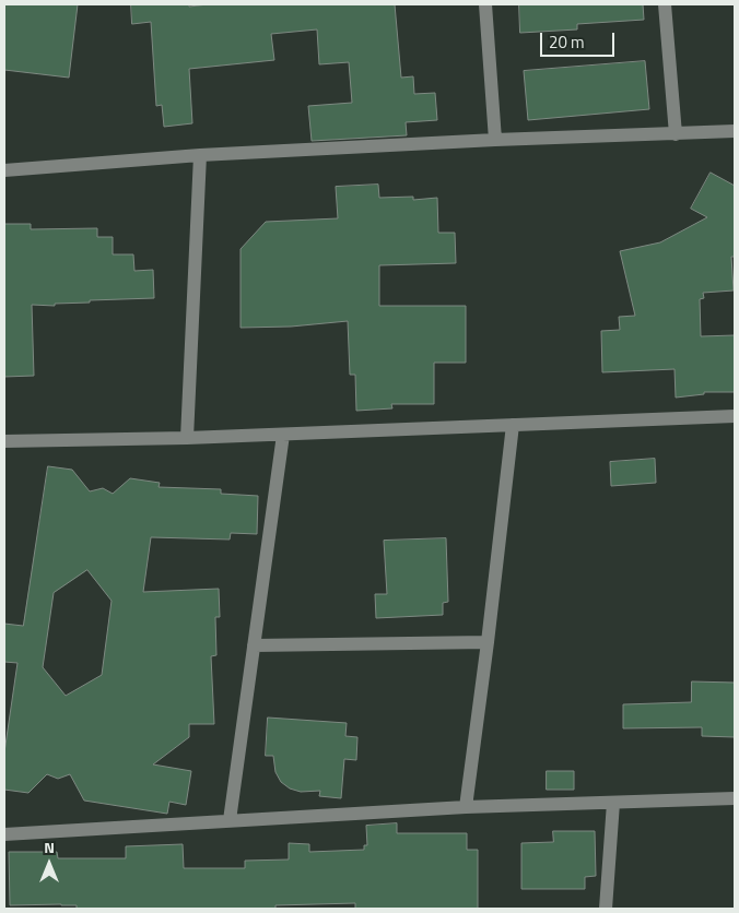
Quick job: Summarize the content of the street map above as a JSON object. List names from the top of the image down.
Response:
{
  "scale_bar": "20 m",
  "north": "top"
}
